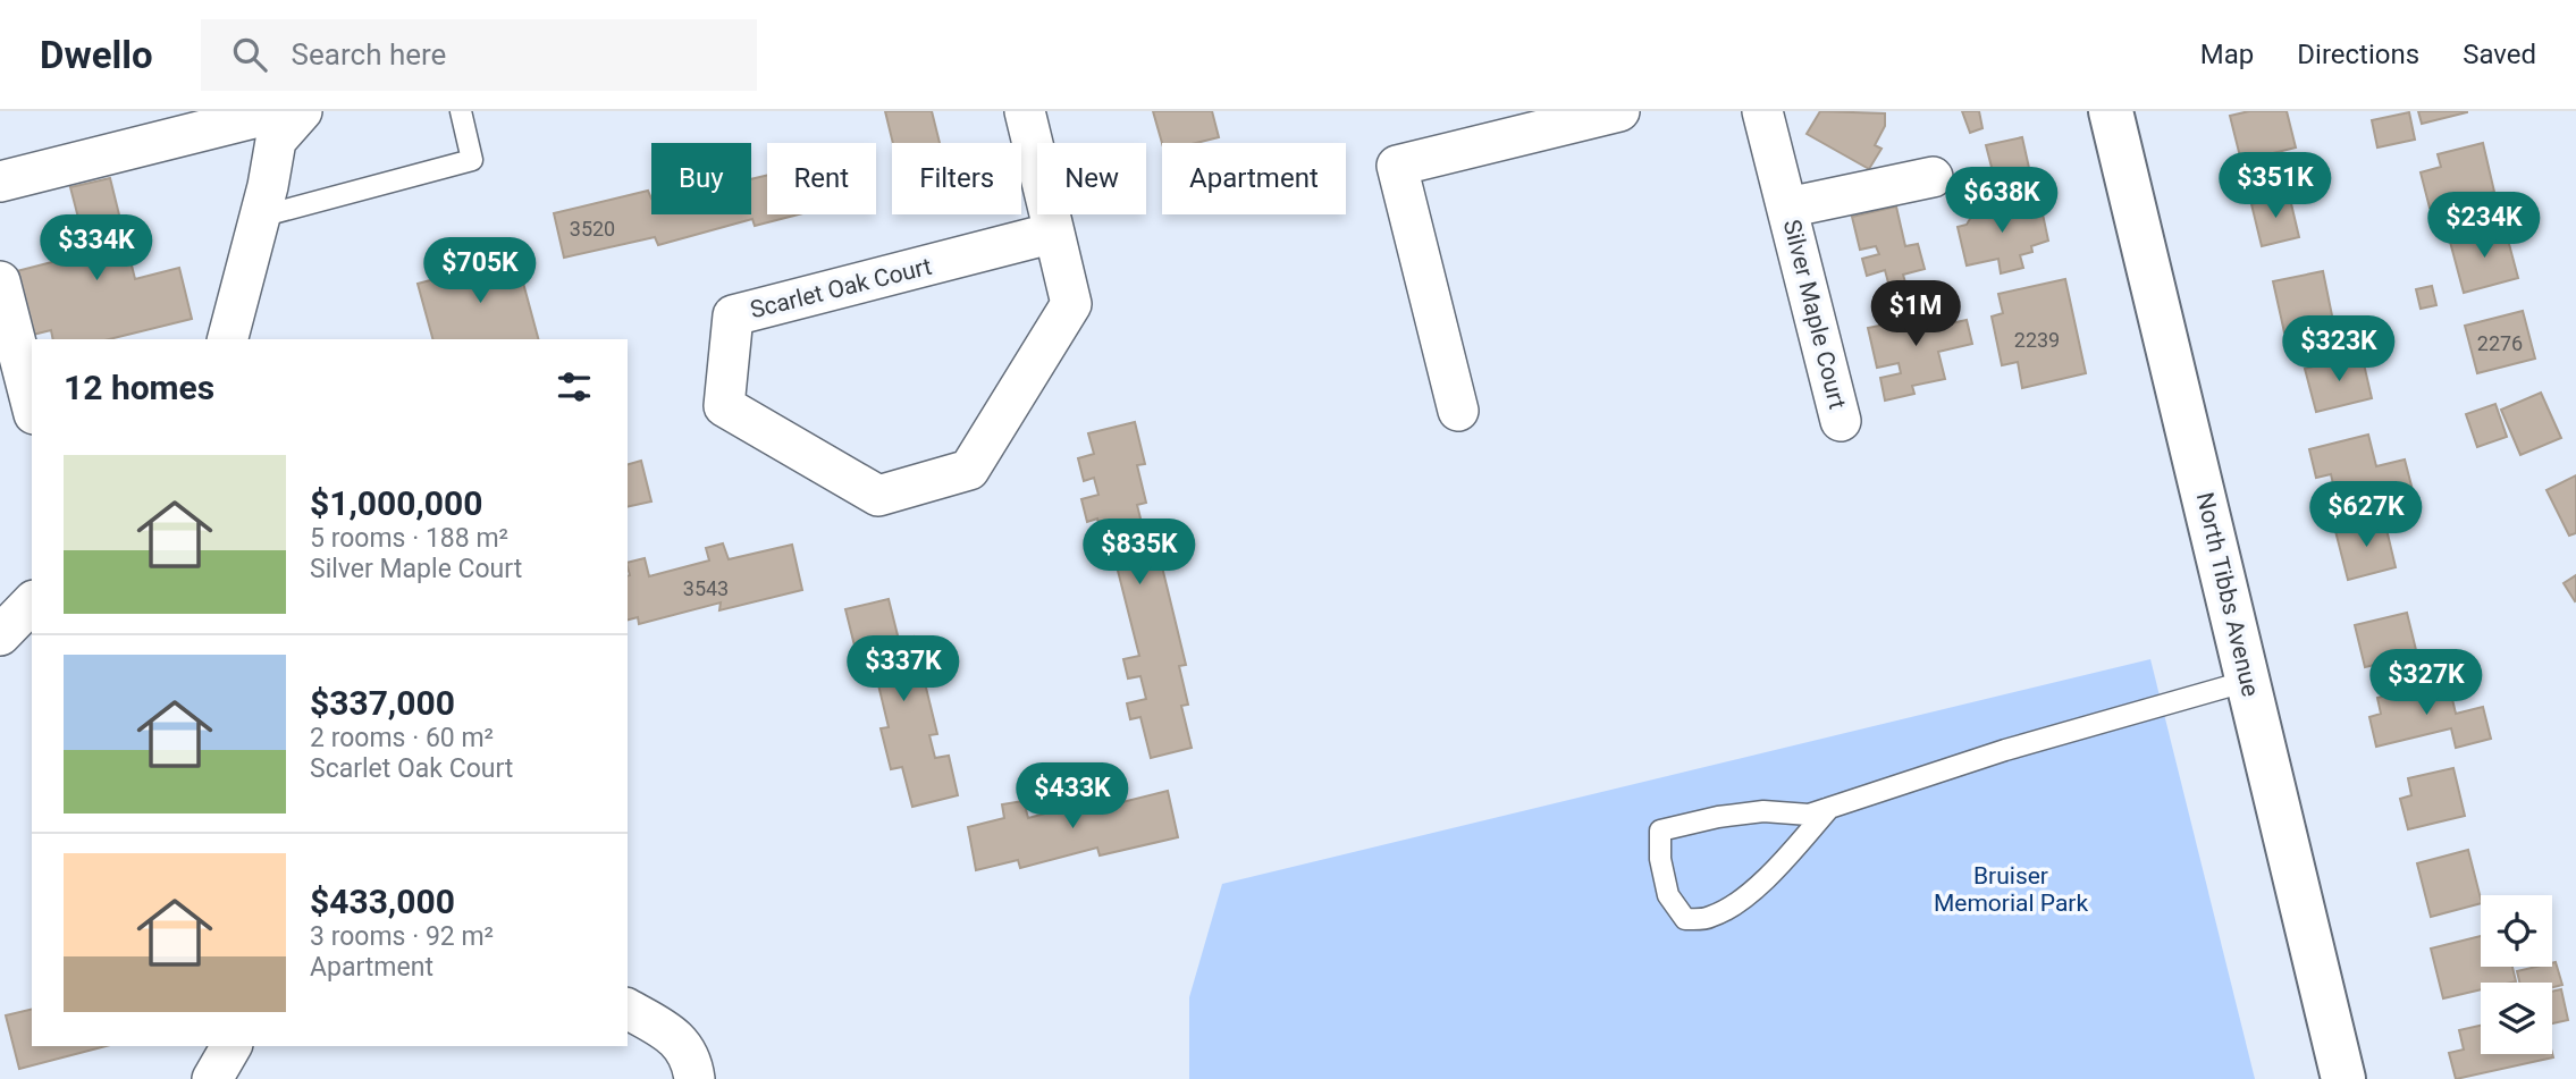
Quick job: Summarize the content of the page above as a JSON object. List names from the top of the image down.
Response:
{
  "streets": {
    "street": ["Scarlet Oak Court", "Silver Maple Court", "North Tibbs Avenue"]
  },
  "parks": ["Bruiser Memorial Park"],
  "house_numbers": [
    "3520",
    "2239",
    "2276",
    "3543"
  ],
  "page": {
    "header": "Dwello",
    "search": "Search here",
    "nav": ["Map", "Directions", "Saved"],
    "chip": [
      "Buy",
      "Rent",
      "Filters",
      "New",
      "Apartment"
    ],
    "price": [
      "$351K",
      "$638K",
      "$234K",
      "$334K",
      "$705K",
      "$1M",
      "$323K",
      "$627K",
      "$835K",
      "$337K",
      "$327K",
      "$433K"
    ],
    "heading": "12 homes",
    "list": [
      {
        "name": "$1,000,000",
        "note": "5 rooms · 188 m² · Silver Maple Court"
      },
      {
        "name": "$337,000",
        "note": "2 rooms · 60 m² · Scarlet Oak Court"
      },
      {
        "name": "$433,000",
        "note": "3 rooms · 92 m² · Apartment"
      }
    ]
  }
}
